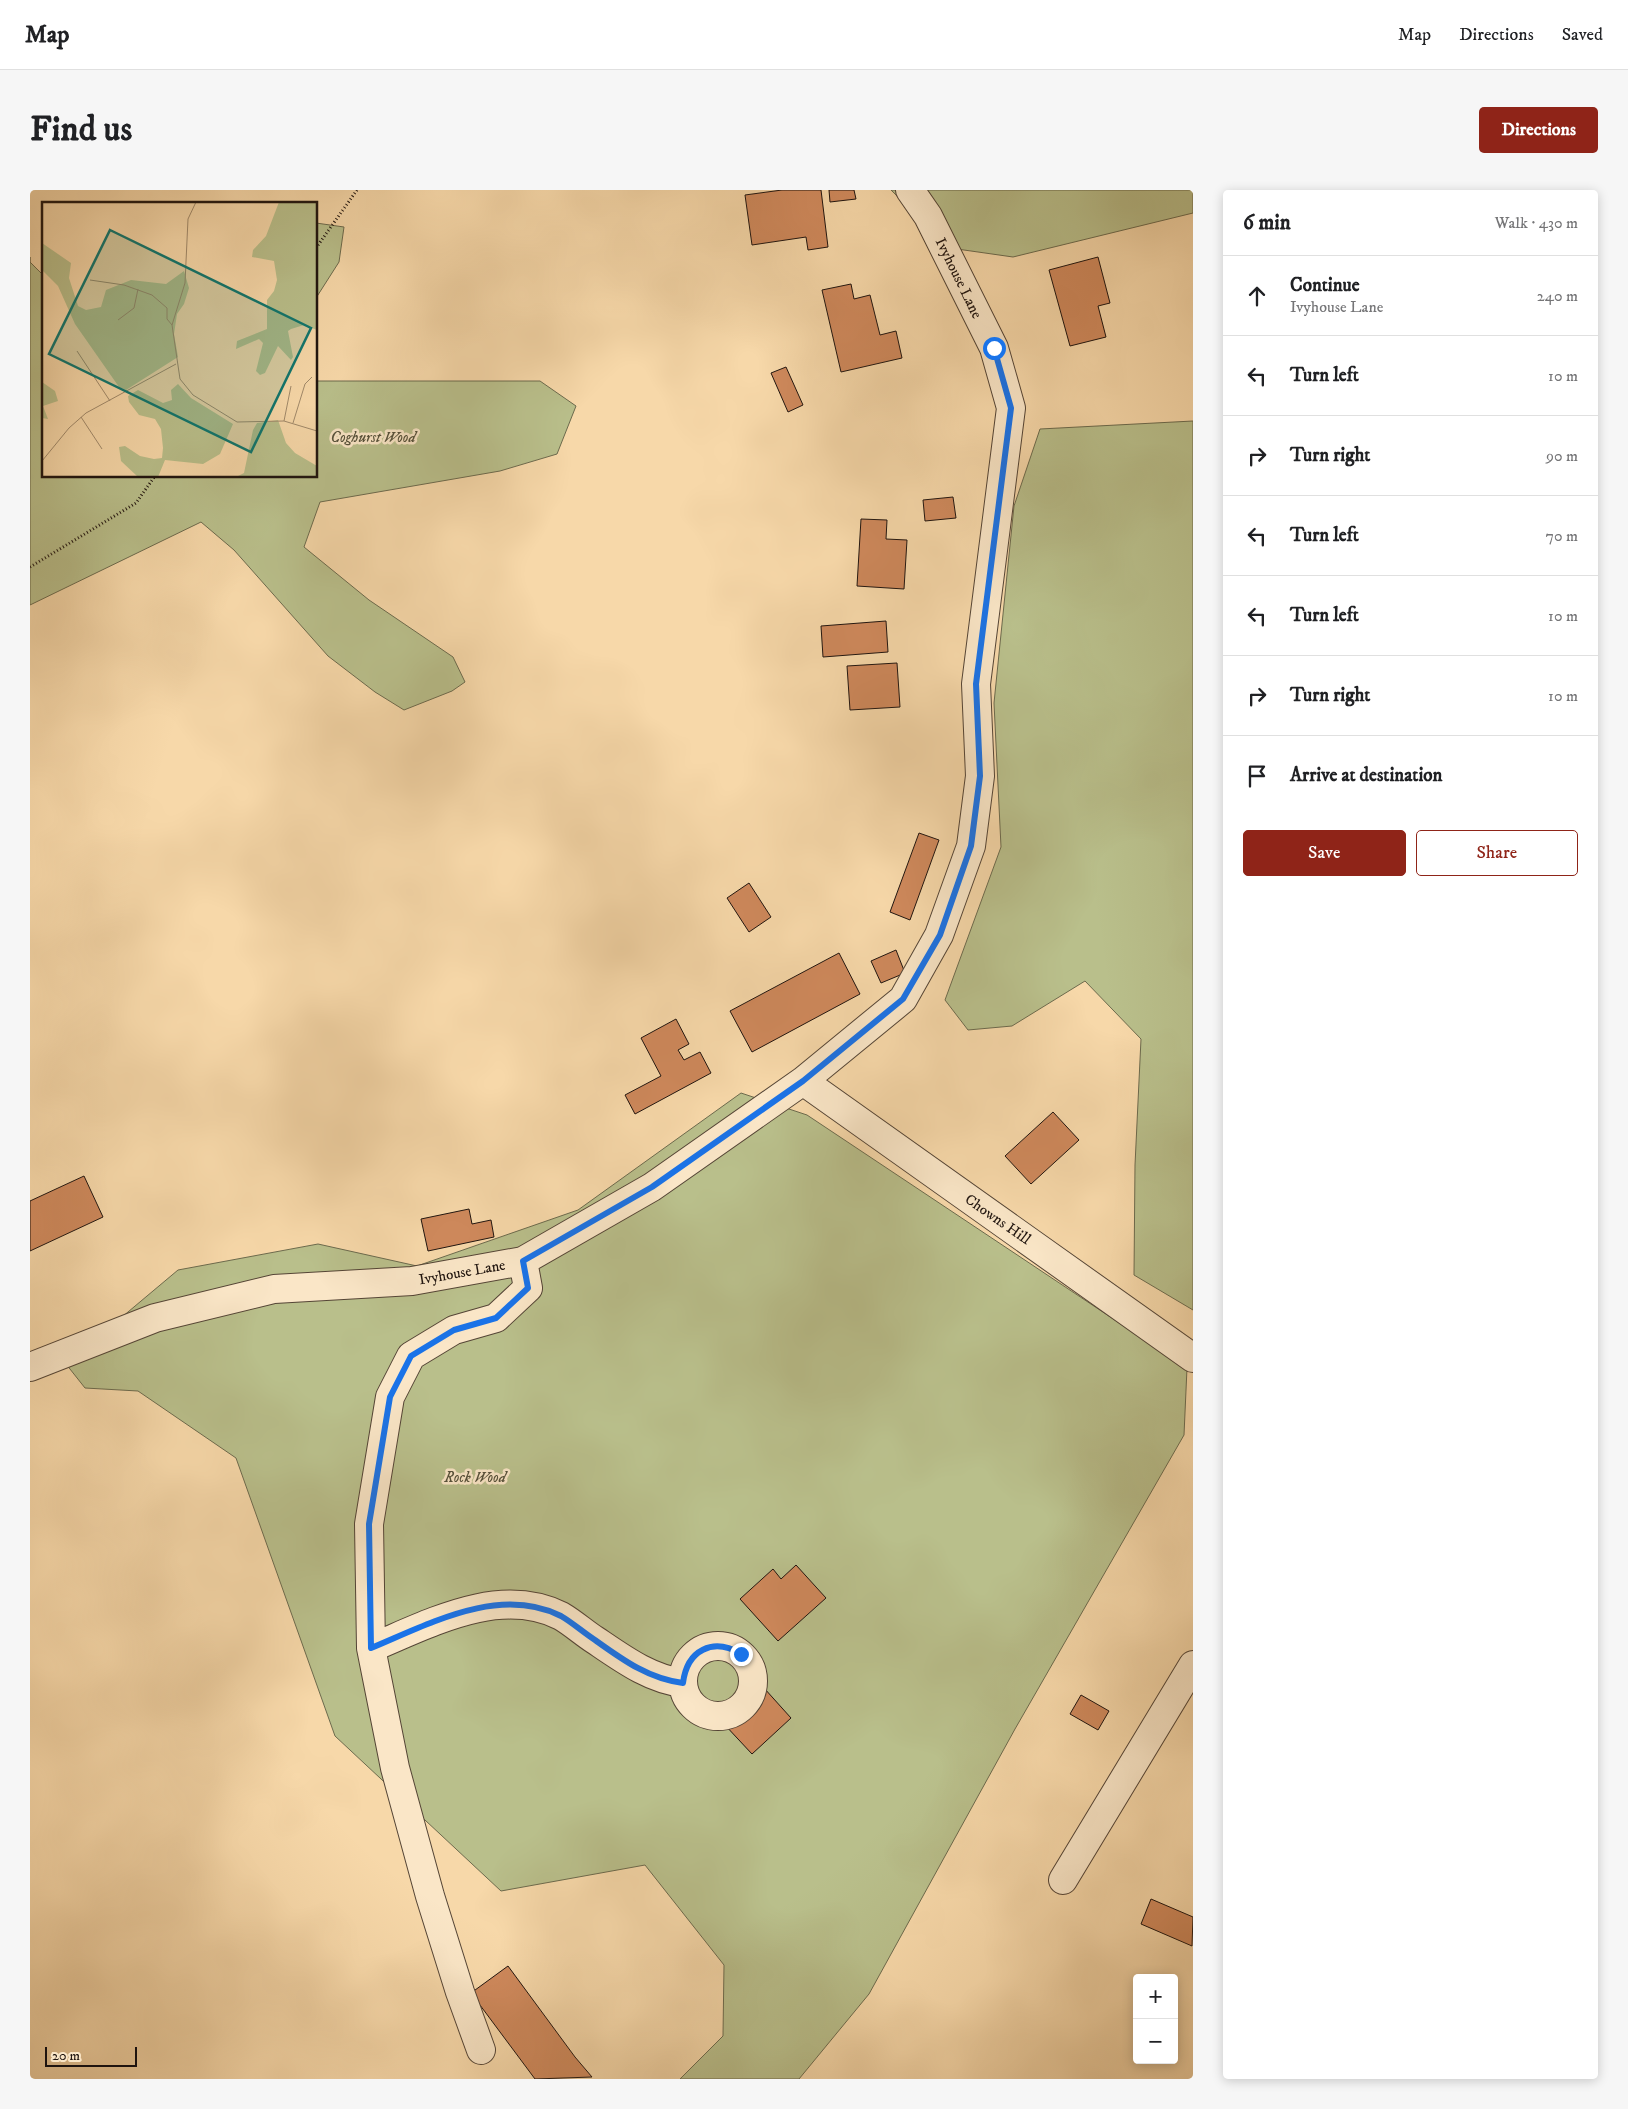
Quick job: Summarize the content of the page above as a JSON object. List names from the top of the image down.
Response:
{
  "streets": {
    "street": ["Ivyhouse Lane", "Chowns Hill"]
  },
  "crossings": [
    ["Ivyhouse Lane", "Chowns Hill"]
  ],
  "parks": ["Coghurst Wood", "Rock Wood"],
  "scale_bar": "20 m",
  "page": {
    "header": "Map",
    "nav": ["Map", "Directions", "Saved"],
    "buttons": [
      "Directions",
      ["Save", "Share"]
    ],
    "title": "Find us",
    "heading": ["6 min", "Walk · 430 m"],
    "list": [
      ["Continue", "Ivyhouse Lane", "240 m"],
      ["Turn left", "10 m"],
      ["Turn right", "90 m"],
      ["Turn left", "70 m"],
      ["Turn left", "10 m"],
      ["Turn right", "10 m"],
      "Arrive at destination"
    ],
    "map_buttons": ["+", "−"],
    "scale": "20 m"
  }
}
